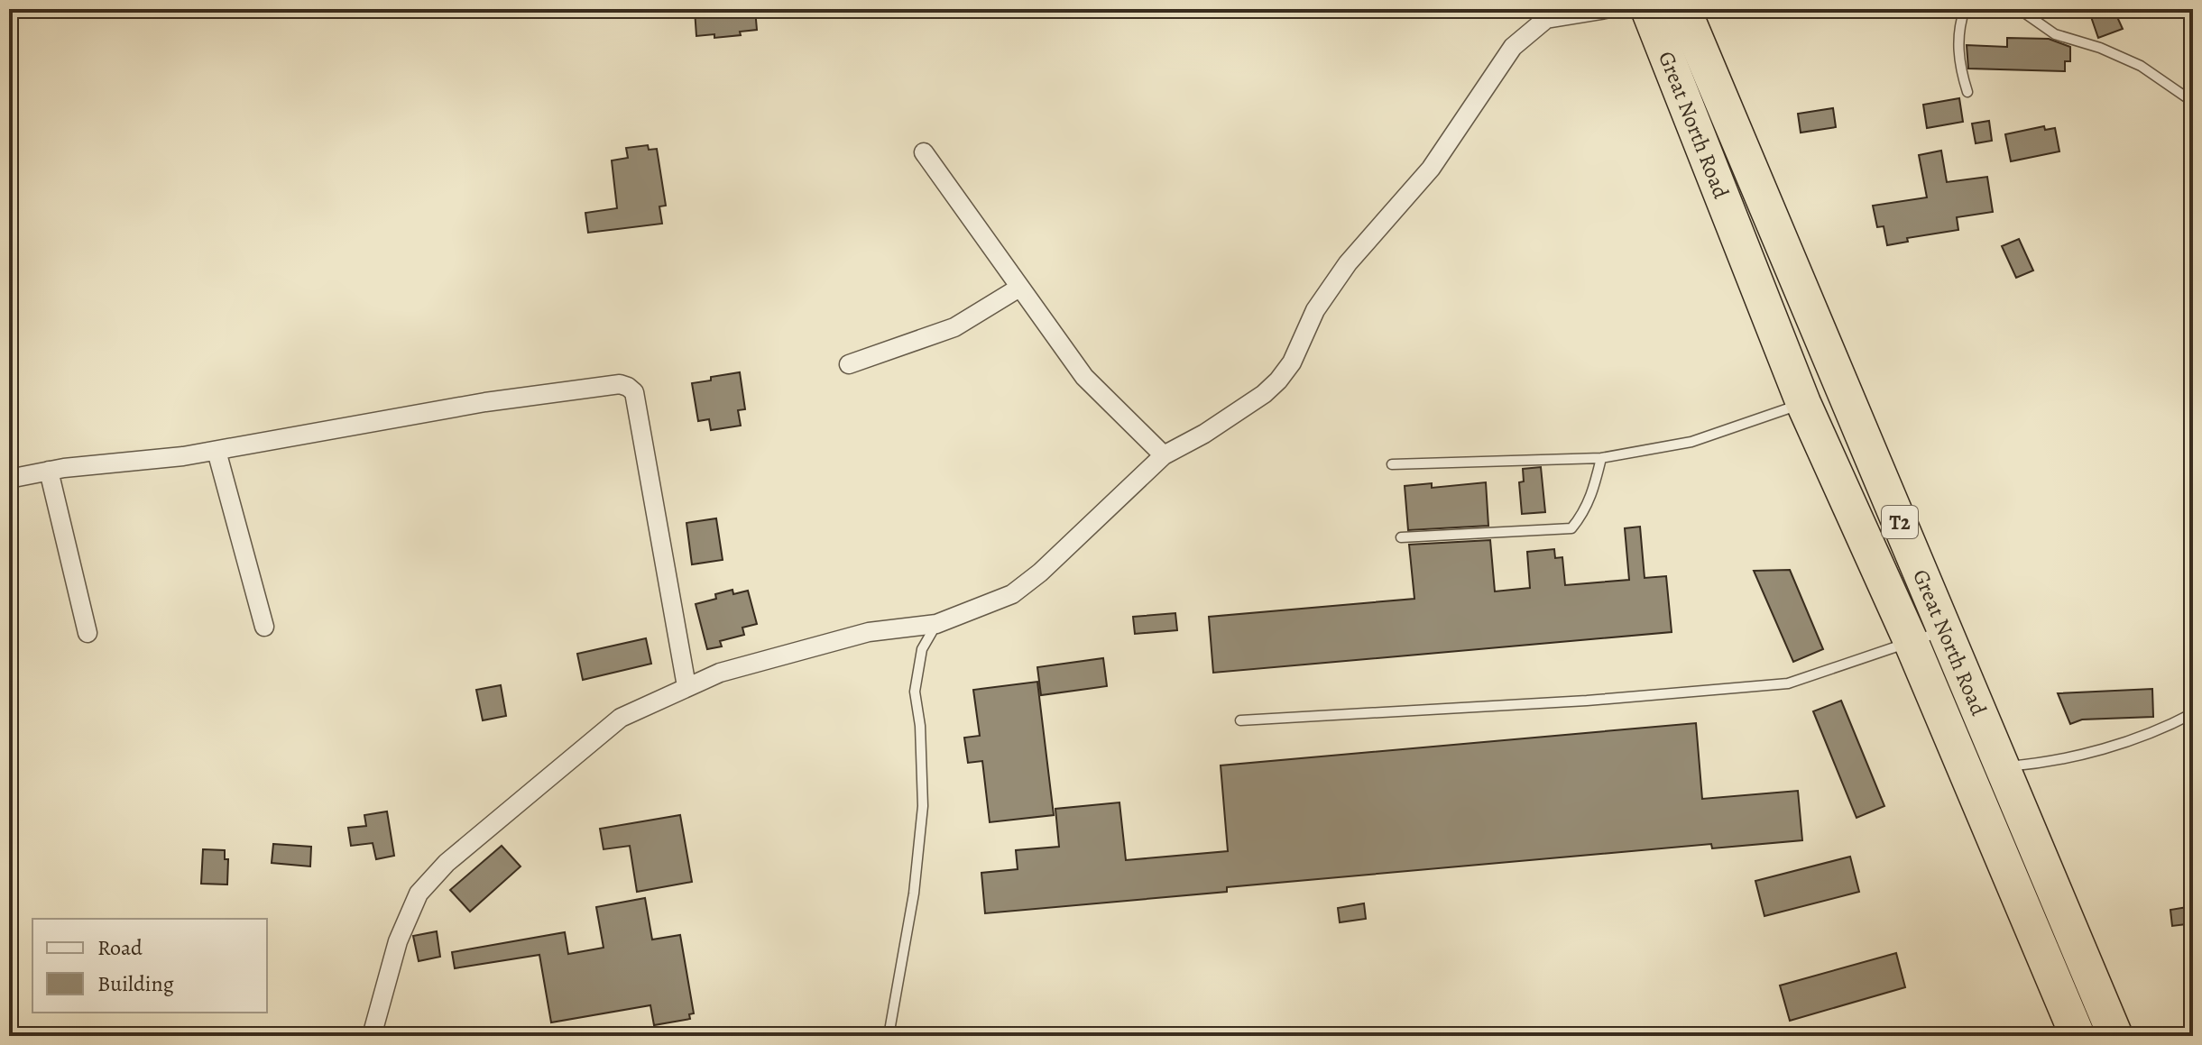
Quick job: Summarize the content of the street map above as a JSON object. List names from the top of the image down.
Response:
{
  "streets": {
    "highway": ["Great North Road", "T2"]
  },
  "legend": ["Road", "Building"]
}
